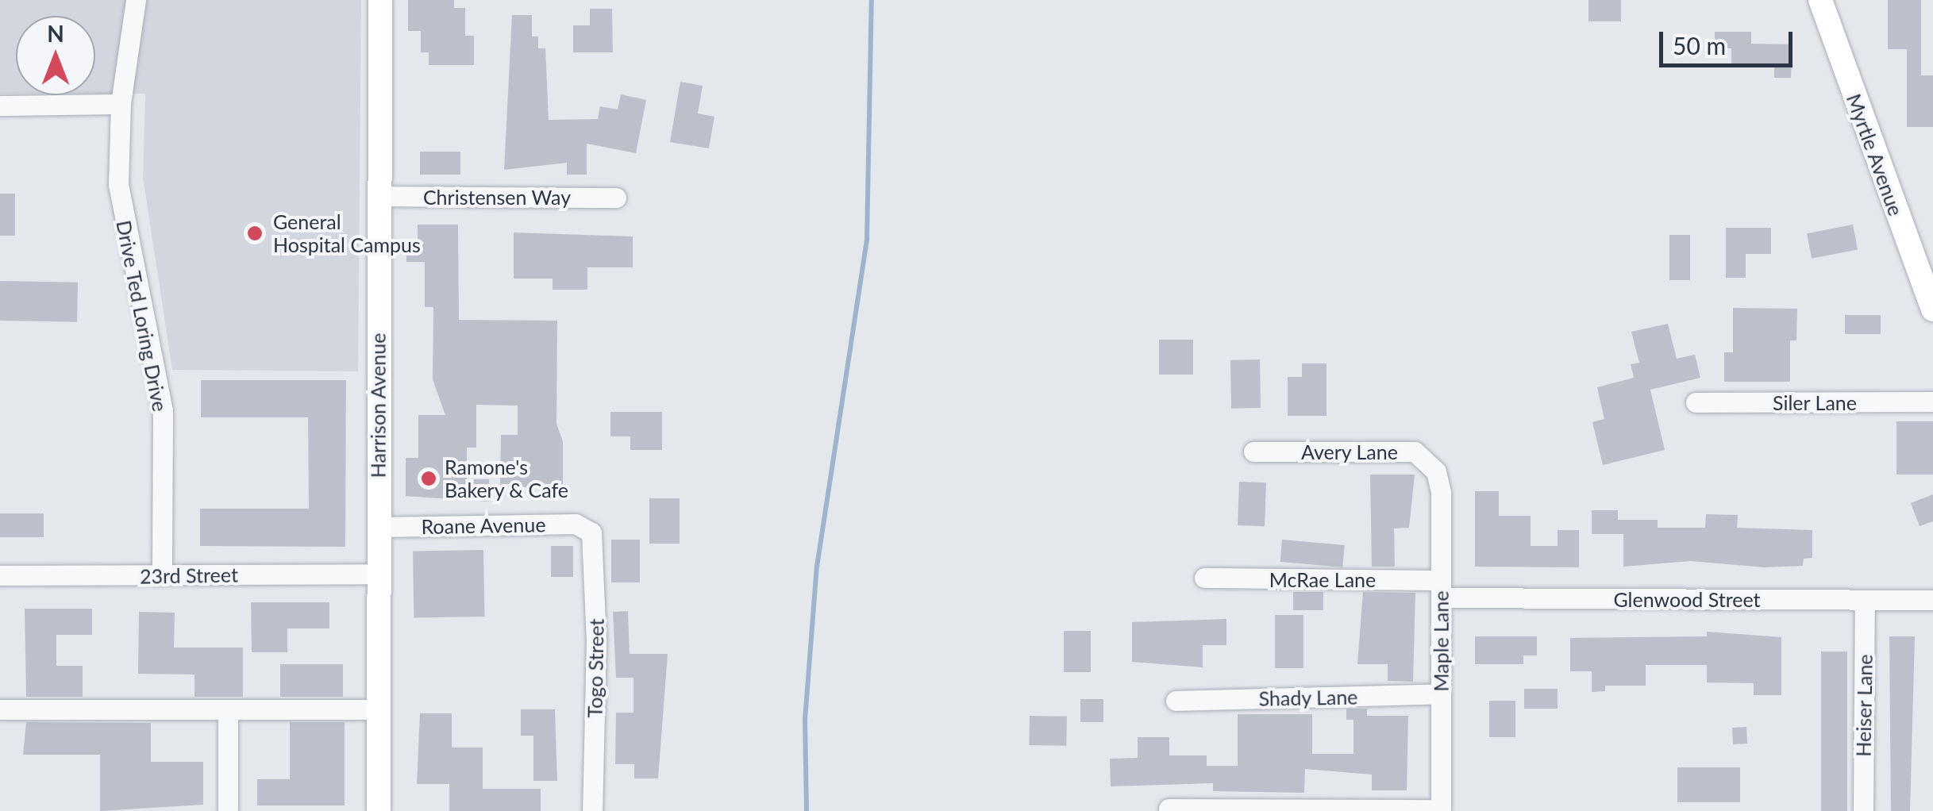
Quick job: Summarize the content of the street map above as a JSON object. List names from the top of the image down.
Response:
{
  "streets": {
    "main road": ["Myrtle Avenue", "Harrison Avenue"],
    "street": [
      "Christensen Way",
      "Drive Ted Loring Drive",
      "Siler Lane",
      "Avery Lane",
      "Roane Avenue",
      "23rd Street",
      "McRae Lane",
      "Glenwood Street",
      "Maple Lane",
      "Togo Street",
      "Shady Lane",
      "Heiser Lane"
    ]
  },
  "crossings": [
    ["Christensen Way", "Harrison Avenue"],
    ["Drive Ted Loring Drive", "23rd Street"],
    ["Harrison Avenue", "Roane Avenue"],
    ["Harrison Avenue", "23rd Street"],
    ["Avery Lane", "Maple Lane"],
    ["Roane Avenue", "Togo Street"],
    ["McRae Lane", "Glenwood Street"],
    ["McRae Lane", "Maple Lane"],
    ["Glenwood Street", "Maple Lane"],
    ["Glenwood Street", "Heiser Lane"],
    ["Maple Lane", "Shady Lane"]
  ],
  "places": ["General Hospital Campus", "Ramone's Bakery & Cafe"],
  "scale_bar": "50 m",
  "north": "top"
}
